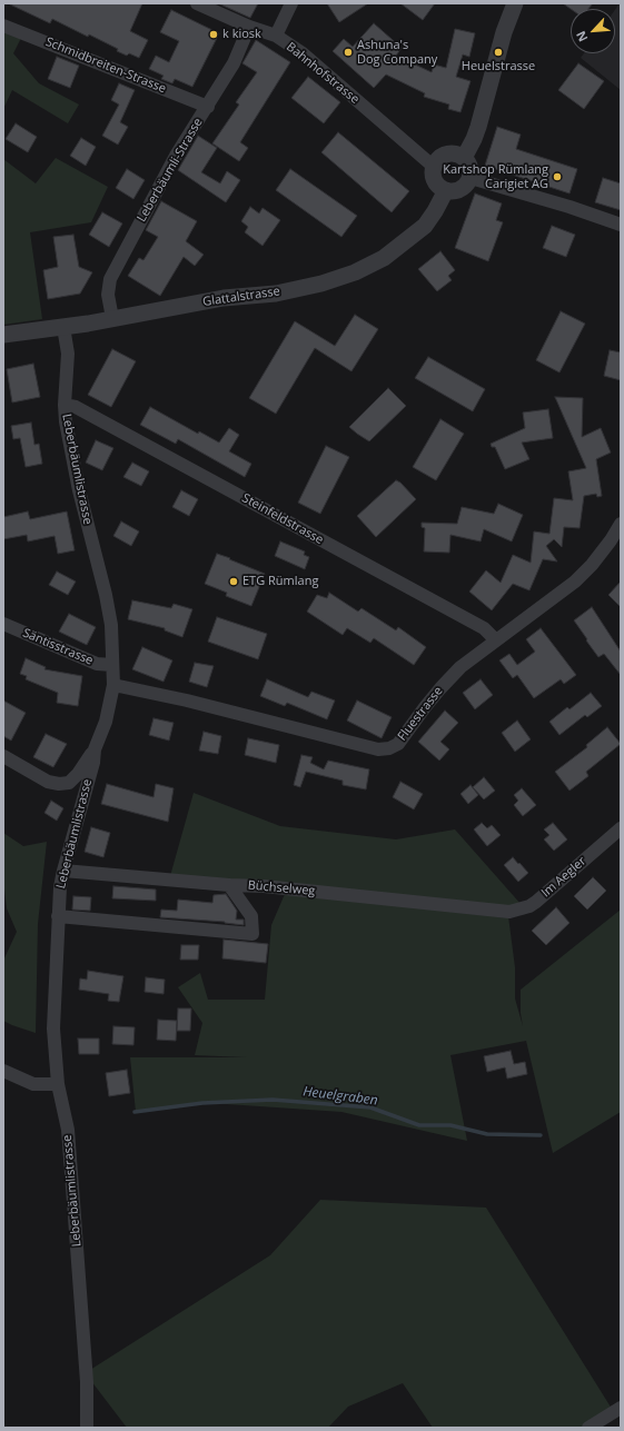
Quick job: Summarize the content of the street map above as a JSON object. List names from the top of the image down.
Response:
{
  "streets": {
    "street": [
      "Schmidbreiten-Strasse",
      "Bahnhofstrasse",
      "Leberbäumli-Strasse",
      "Glattalstrasse",
      "Leberbäumlistrasse",
      "Steinfeldstrasse",
      "Säntisstrasse",
      "Fluestrasse",
      "Im Aegler",
      "Büchselweg"
    ]
  },
  "crossings": [
    ["Schmidbreiten-Strasse", "Leberbäumli-Strasse"],
    ["Bahnhofstrasse", "Leberbäumli-Strasse"],
    ["Bahnhofstrasse", "Glattalstrasse"],
    ["Leberbäumli-Strasse", "Glattalstrasse"],
    ["Glattalstrasse", "Leberbäumlistrasse"],
    ["Leberbäumlistrasse", "Steinfeldstrasse"],
    ["Leberbäumlistrasse", "Säntisstrasse"],
    ["Leberbäumlistrasse", "Fluestrasse"],
    ["Leberbäumlistrasse", "Büchselweg"],
    ["Steinfeldstrasse", "Fluestrasse"],
    ["Im Aegler", "Büchselweg"]
  ],
  "water": ["Heuelgraben"],
  "places": [
    "k kiosk",
    "Ashuna's Dog Company",
    "Heuelstrasse",
    "Kartshop Rümlang Carigiet AG",
    "ETG Rümlang"
  ],
  "north": "bottom left"
}
